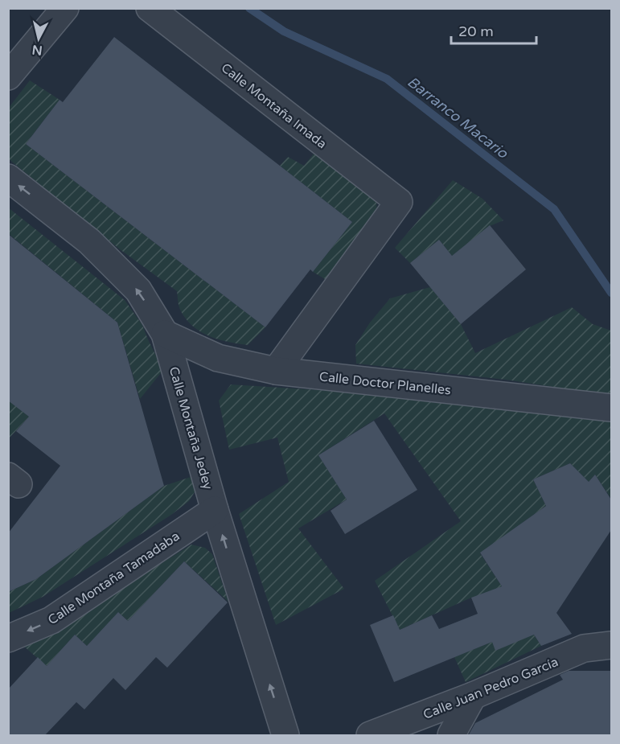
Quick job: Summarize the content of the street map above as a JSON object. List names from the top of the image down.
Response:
{
  "streets": {
    "street": [
      "Calle Montaña Imada",
      "Calle Doctor Planelles",
      "Calle Montaña Jedey",
      "Calle Montaña Tamadaba",
      "Calle Juan Pedro García"
    ]
  },
  "crossings": [
    ["Calle Montaña Imada", "Calle Doctor Planelles"],
    ["Calle Doctor Planelles", "Calle Montaña Jedey"],
    ["Calle Montaña Jedey", "Calle Montaña Tamadaba"]
  ],
  "one_way": ["Calle Montaña Jedey", "Calle Montaña Tamadaba"],
  "water": ["Barranco Macario"],
  "scale_bar": "20 m",
  "north": "bottom"
}
